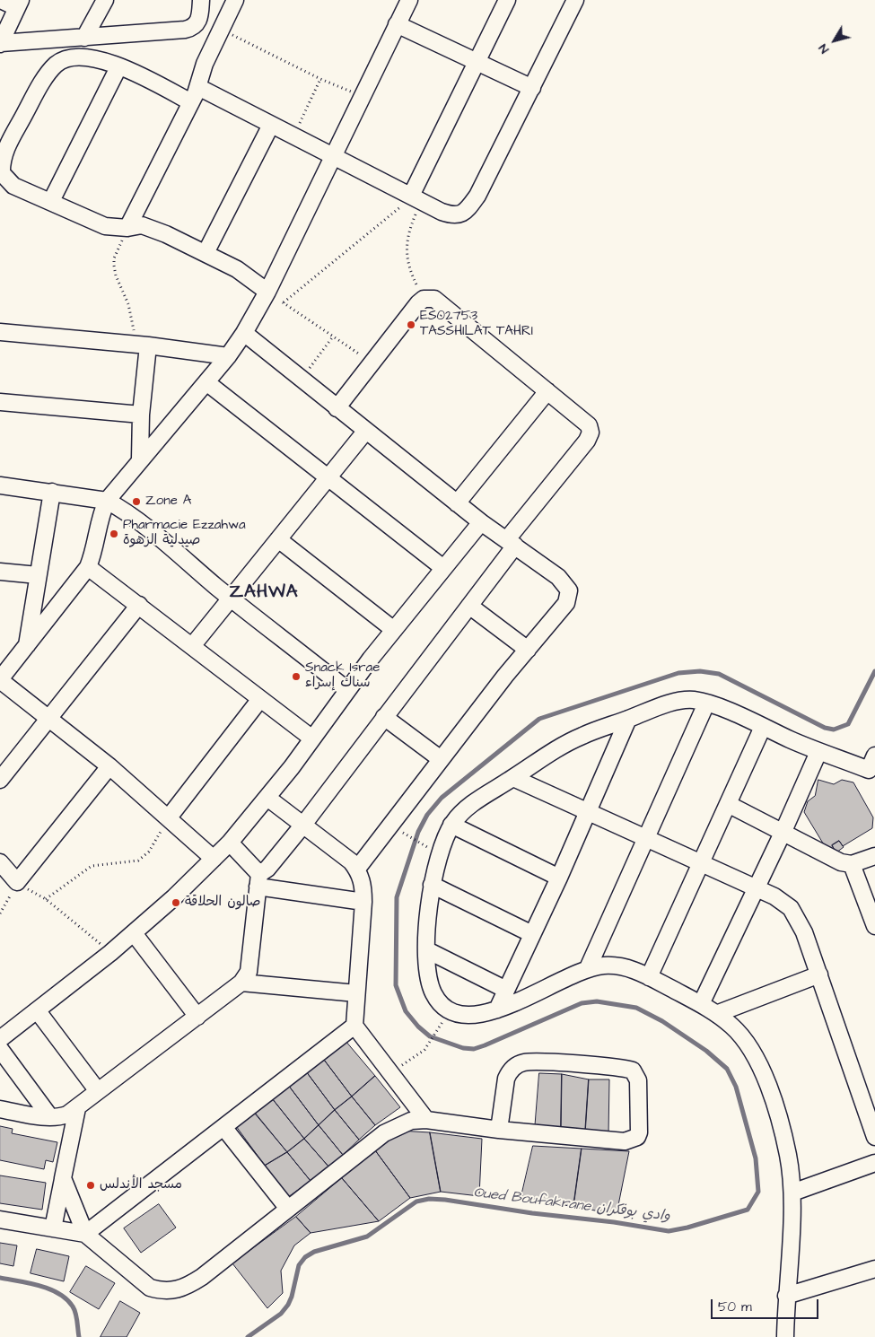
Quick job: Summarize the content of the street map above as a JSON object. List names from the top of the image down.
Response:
{
  "districts": ["ZAHWA"],
  "water": ["Oued Boufakrane وادي بوفكران"],
  "places": [
    "ES02753 TASSHILAT TAHRI",
    "Zone A",
    "Pharmacie Ezzahwa صيدلية الزهوة",
    "Snack Israe سناك إسراء",
    "صالون الحلاقة",
    "مسجد الأندلس"
  ],
  "scale_bar": "50 m",
  "north": "bottom left"
}
